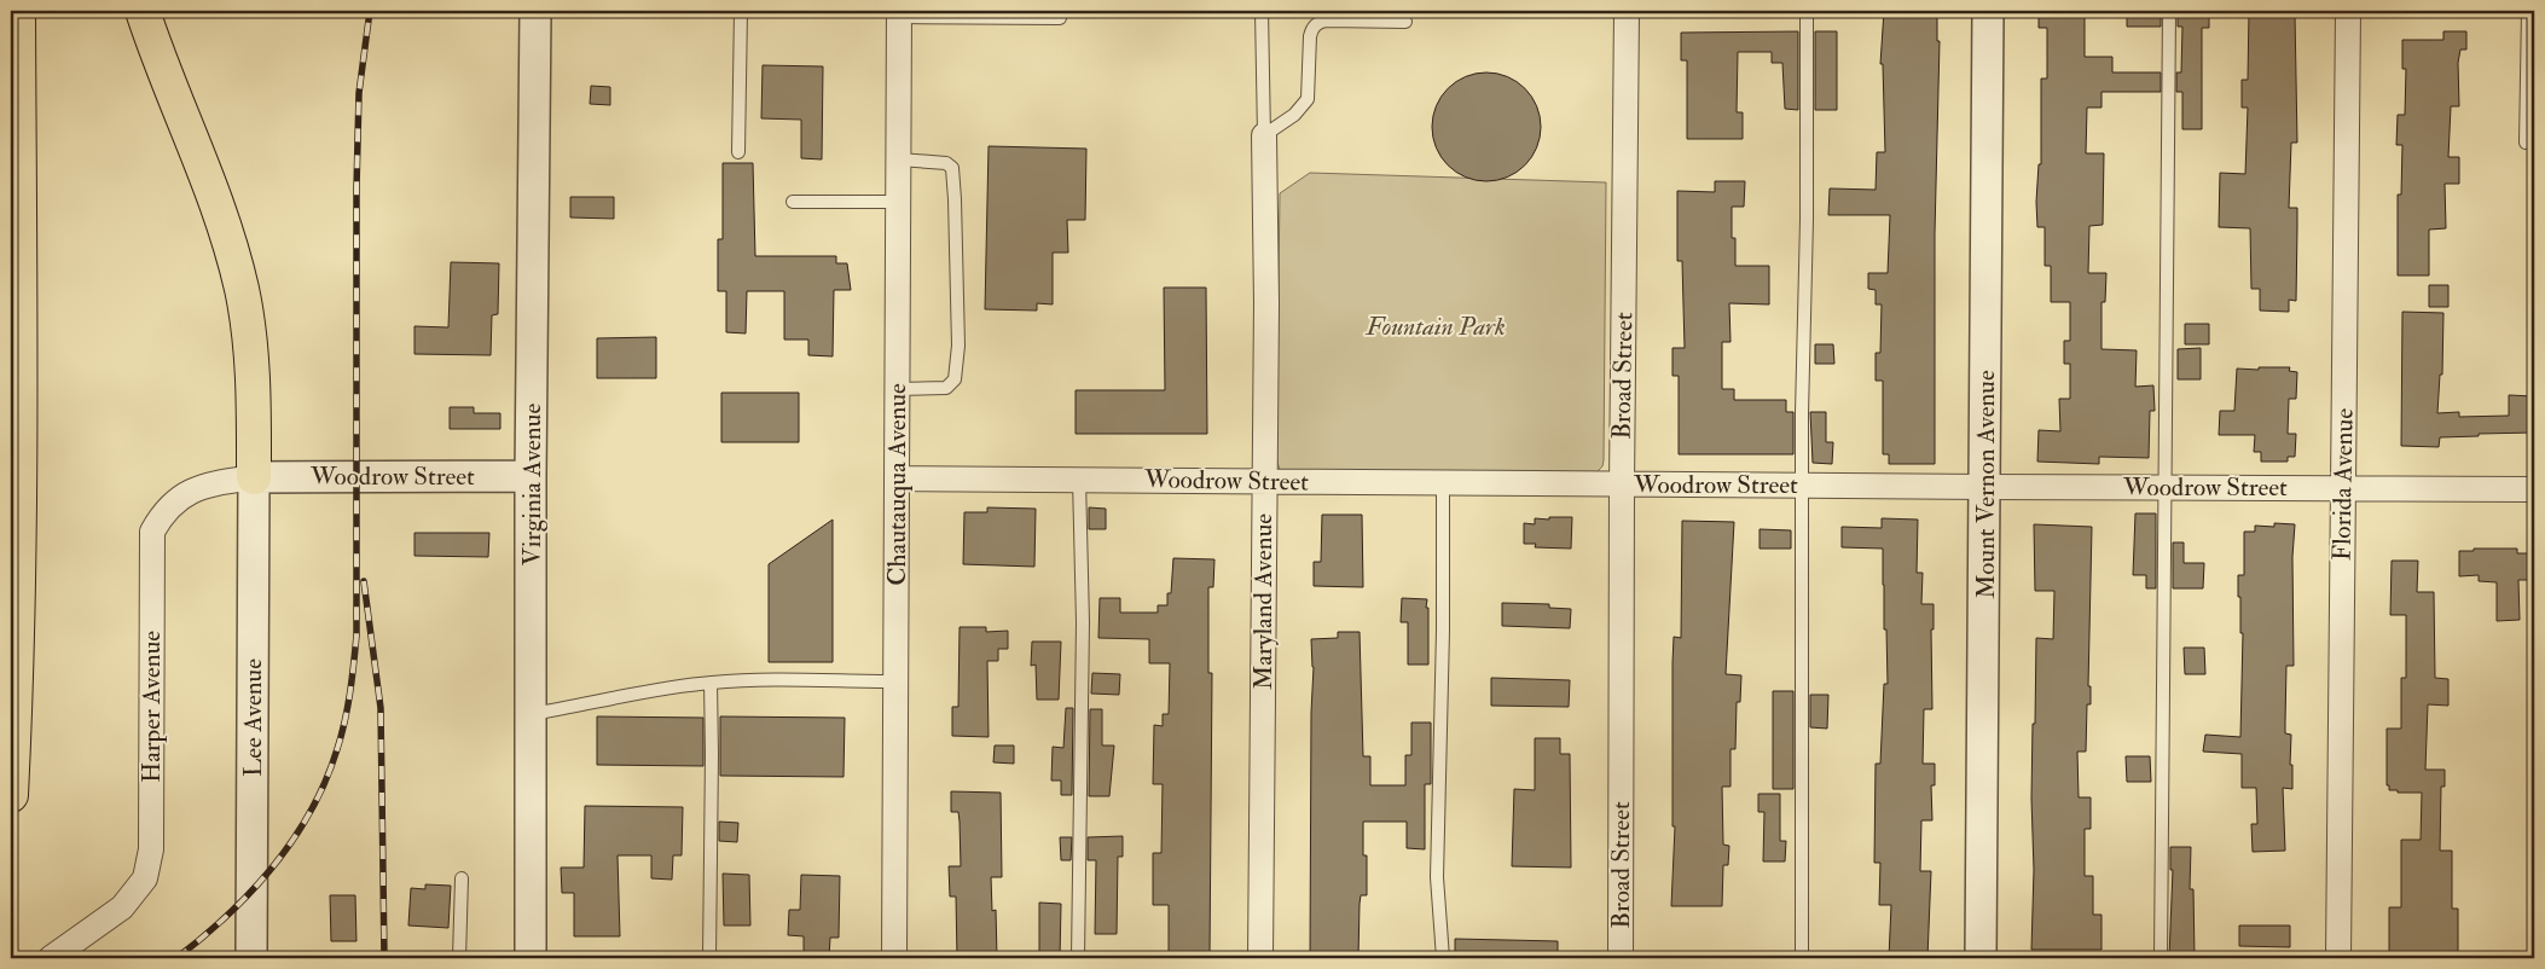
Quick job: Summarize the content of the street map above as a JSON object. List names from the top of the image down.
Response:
{
  "streets": {
    "street": [
      "Broad Street",
      "Woodrow Street",
      "Virginia Avenue",
      "Chautauqua Avenue",
      "Mount Vernon Avenue",
      "Florida Avenue",
      "Maryland Avenue",
      "Harper Avenue",
      "Lee Avenue"
    ]
  },
  "crossings": [
    ["Broad Street", "Woodrow Street"],
    ["Woodrow Street", "Virginia Avenue"],
    ["Woodrow Street", "Chautauqua Avenue"],
    ["Woodrow Street", "Mount Vernon Avenue"],
    ["Woodrow Street", "Florida Avenue"],
    ["Woodrow Street", "Maryland Avenue"],
    ["Woodrow Street", "Harper Avenue"],
    ["Woodrow Street", "Lee Avenue"],
    ["Harper Avenue", "Lee Avenue"]
  ],
  "parks": ["Fountain Park"]
}
